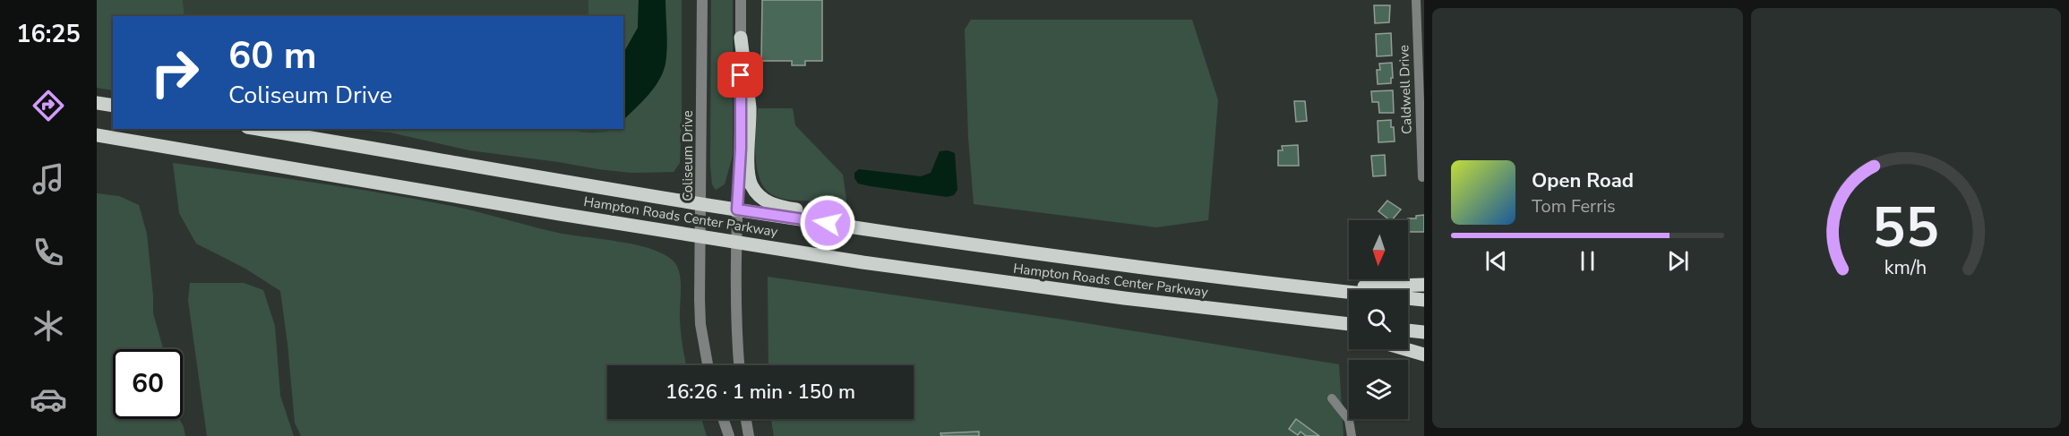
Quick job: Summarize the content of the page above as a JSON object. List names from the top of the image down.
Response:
{
  "streets": {
    "main road": ["Hampton Roads Center Parkway"],
    "street": ["Caldwell Drive", "Coliseum Drive"]
  },
  "crossings": [
    ["Coliseum Drive", "Hampton Roads Center Parkway"]
  ],
  "north": "bottom",
  "page": {
    "tabs": "16:25",
    "turn": ["60 m", "Coliseum Drive"],
    "song": ["Open Road", "Tom Ferris"],
    "limit": "60",
    "trip": "16:26 · 1 min · 150 m",
    "gauge": ["55", "km/h"]
  }
}
